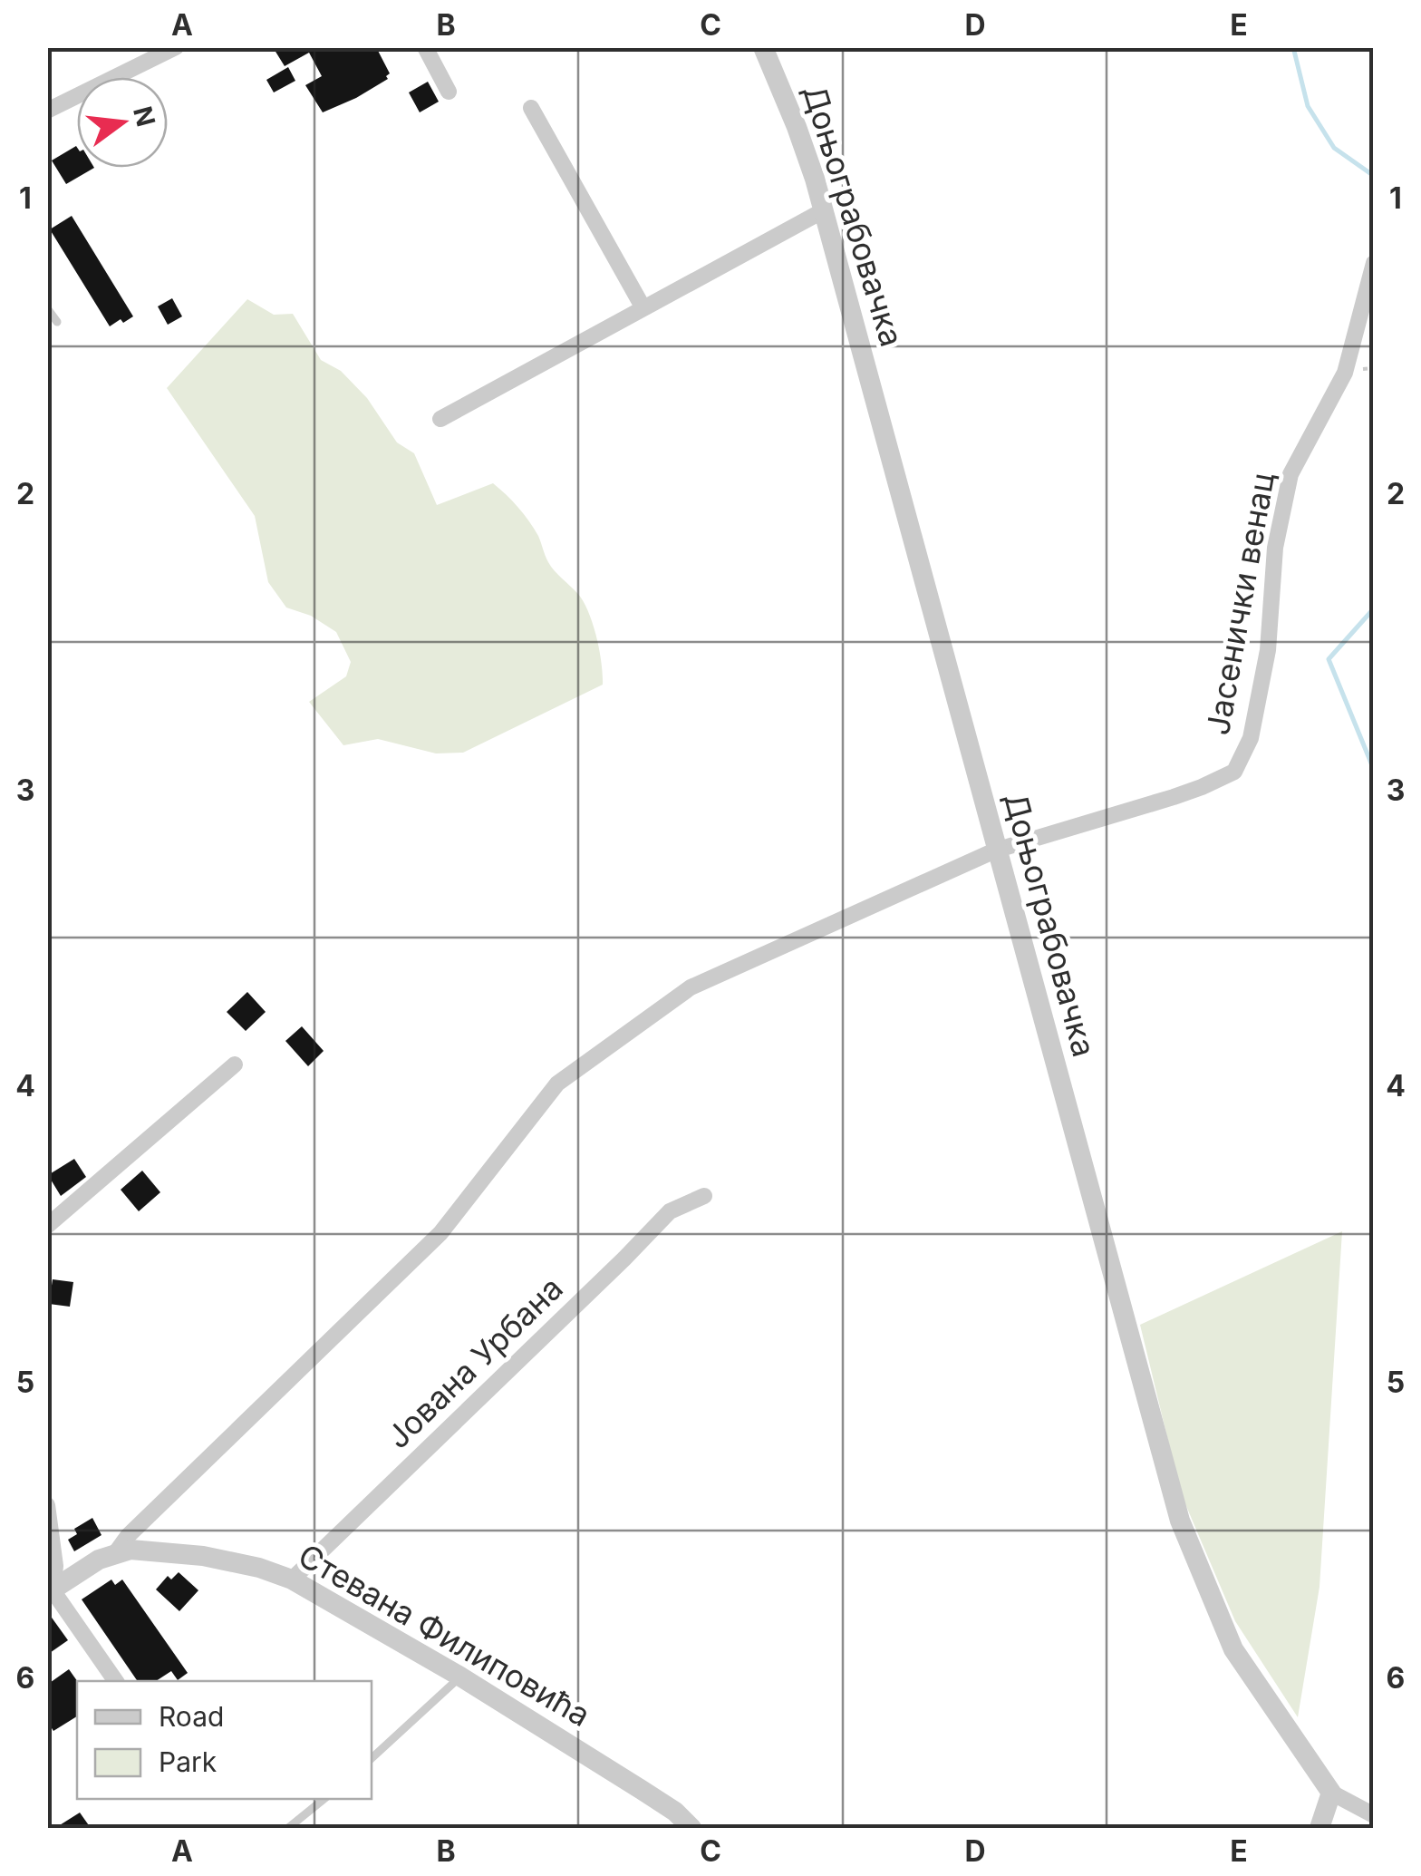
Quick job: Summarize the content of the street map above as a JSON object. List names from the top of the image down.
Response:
{
  "streets": {
    "street": [
      "Доњограбовачка",
      "Јасенички венац",
      "Јована Урбана",
      "Стевана Филиповића"
    ]
  },
  "crossings": [
    ["Доњограбовачка", "Јасенички венац"],
    ["Јована Урбана", "Стевана Филиповића"]
  ],
  "legend": ["Road", "Park"],
  "north": "right",
  "grid": {
    "columns": [
      "A",
      "B",
      "C",
      "D",
      "E"
    ],
    "rows": [
      "1",
      "2",
      "3",
      "4",
      "5",
      "6"
    ]
  }
}
